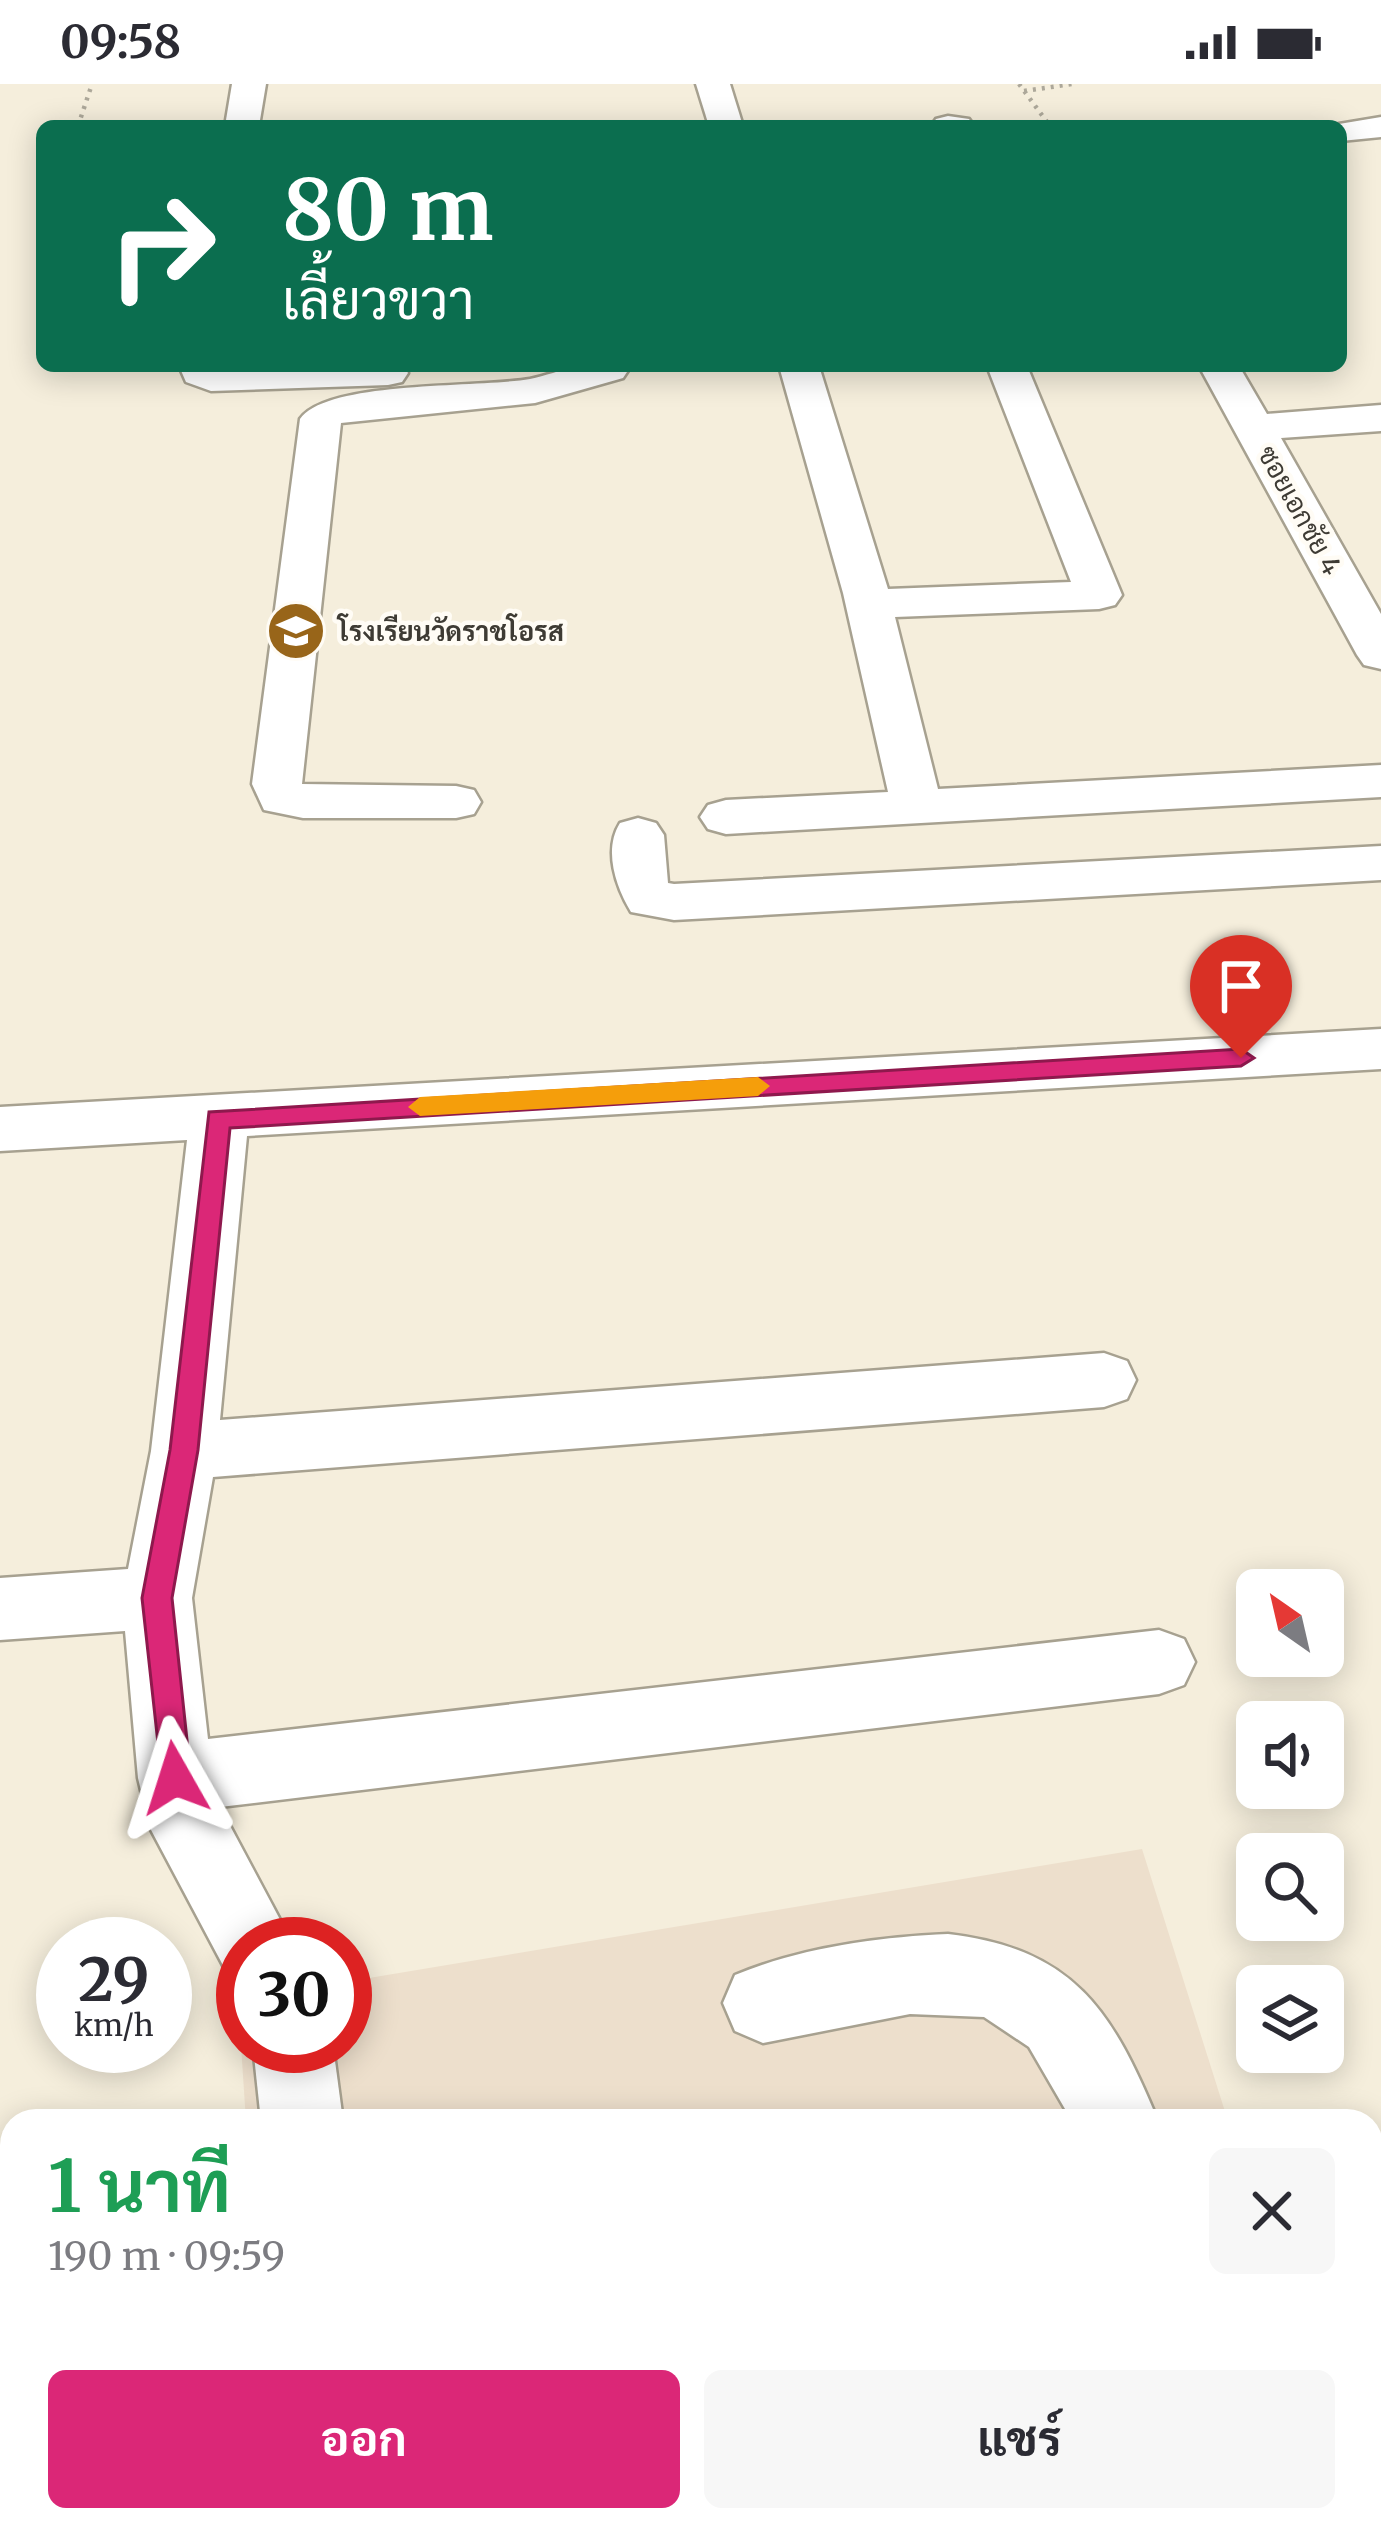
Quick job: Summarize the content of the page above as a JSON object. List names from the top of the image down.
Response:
{
  "streets": {
    "street": ["ซอยเอกชัย 4"]
  },
  "places": {
    "school or university": ["โรงเรียนวัดราชโอรส"]
  },
  "north": "top left",
  "page": {
    "status": "09:58",
    "turn": ["80 m", "เลี้ยวขวา"],
    "speed": "29 km/h",
    "limit": "30",
    "heading": ["1 นาที", "190 m · 09:59"],
    "buttons": ["ออก", "แชร์"]
  }
}
